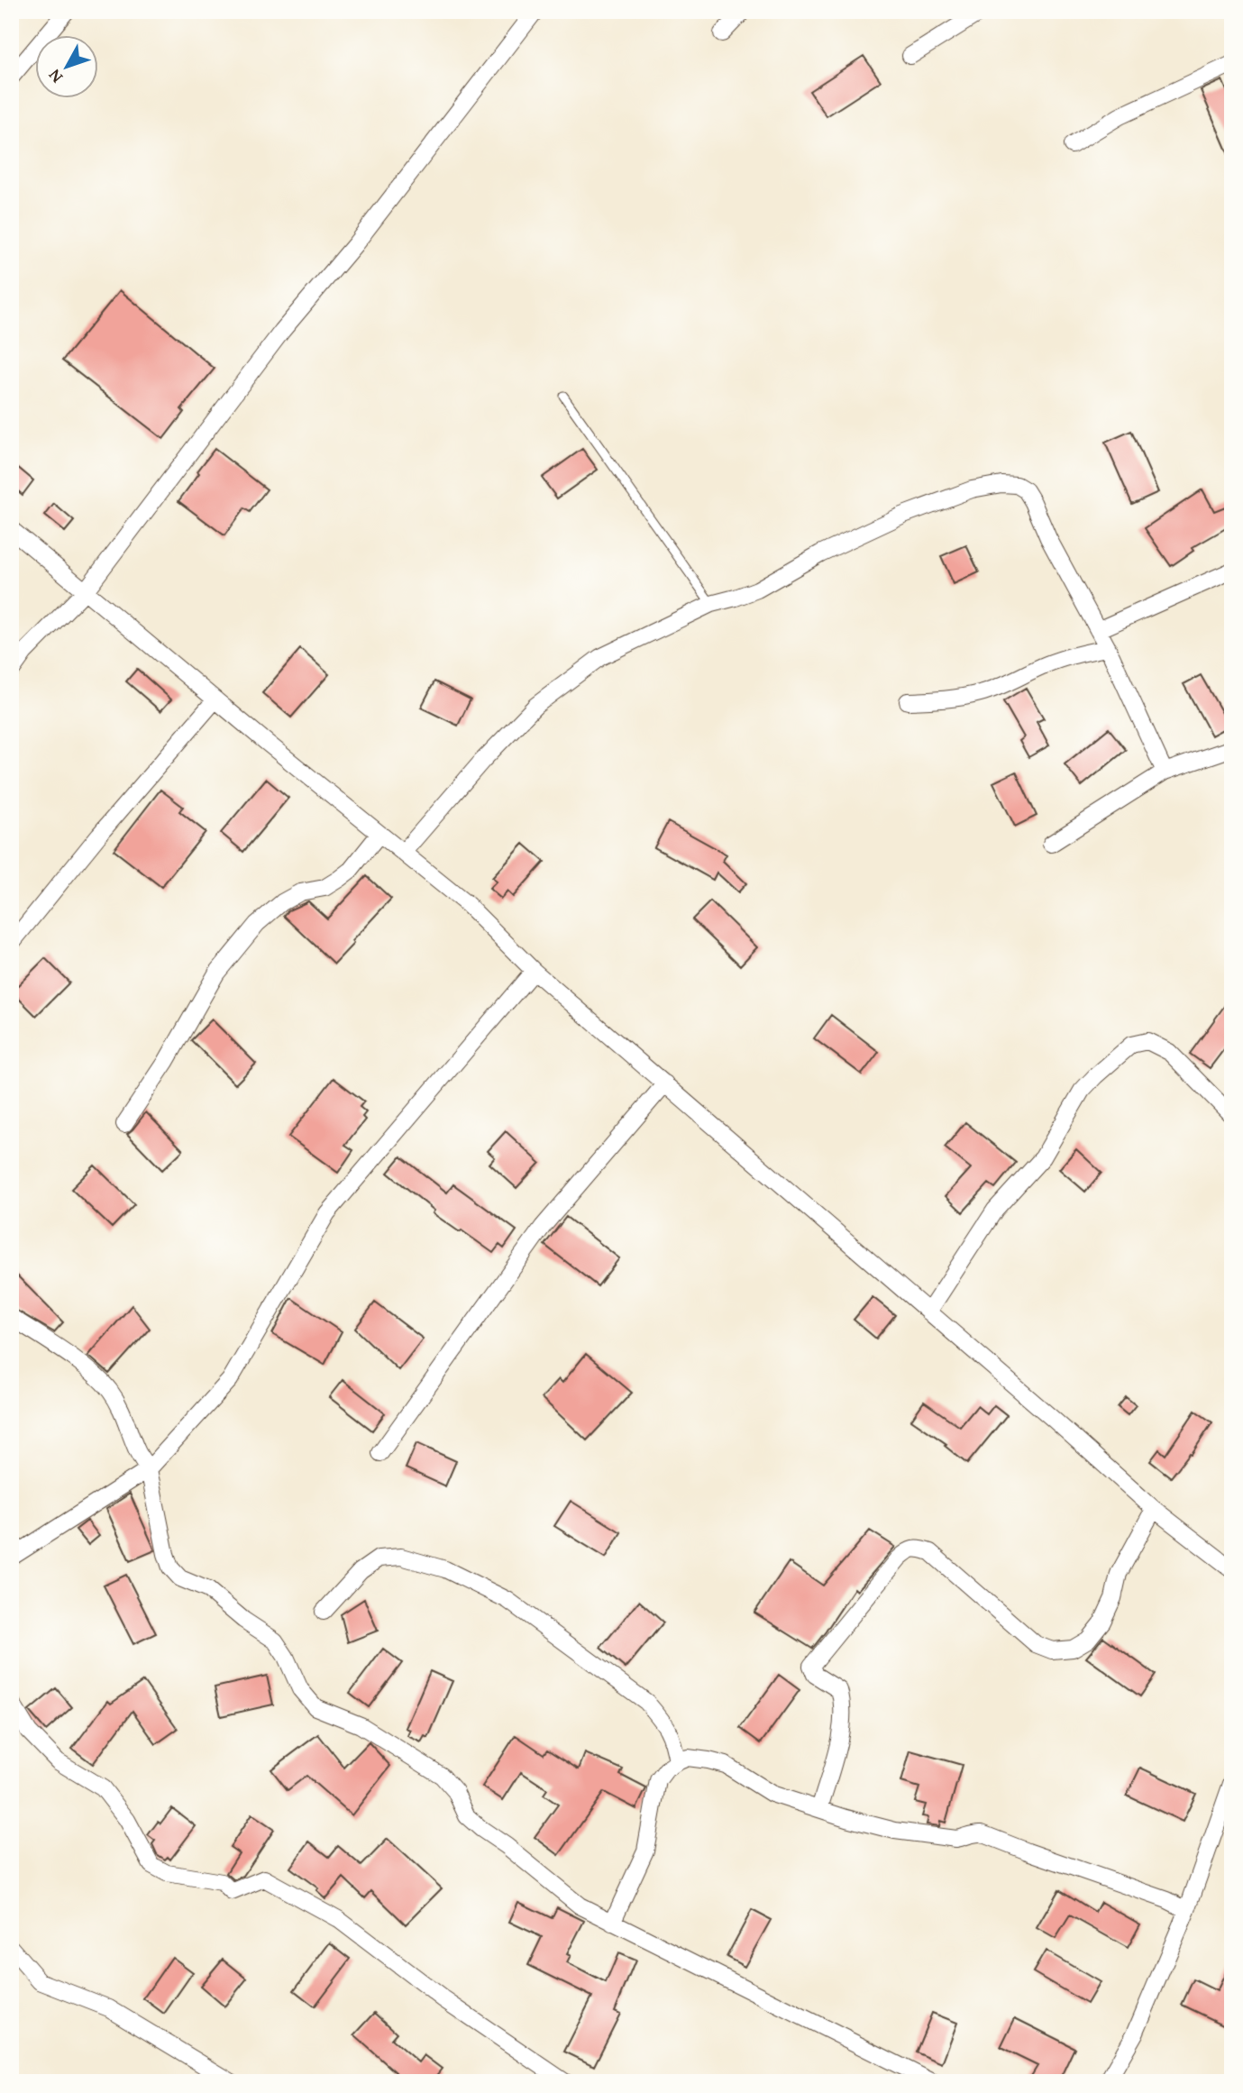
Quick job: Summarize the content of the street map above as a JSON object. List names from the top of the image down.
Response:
{
  "north": "bottom left"
}
